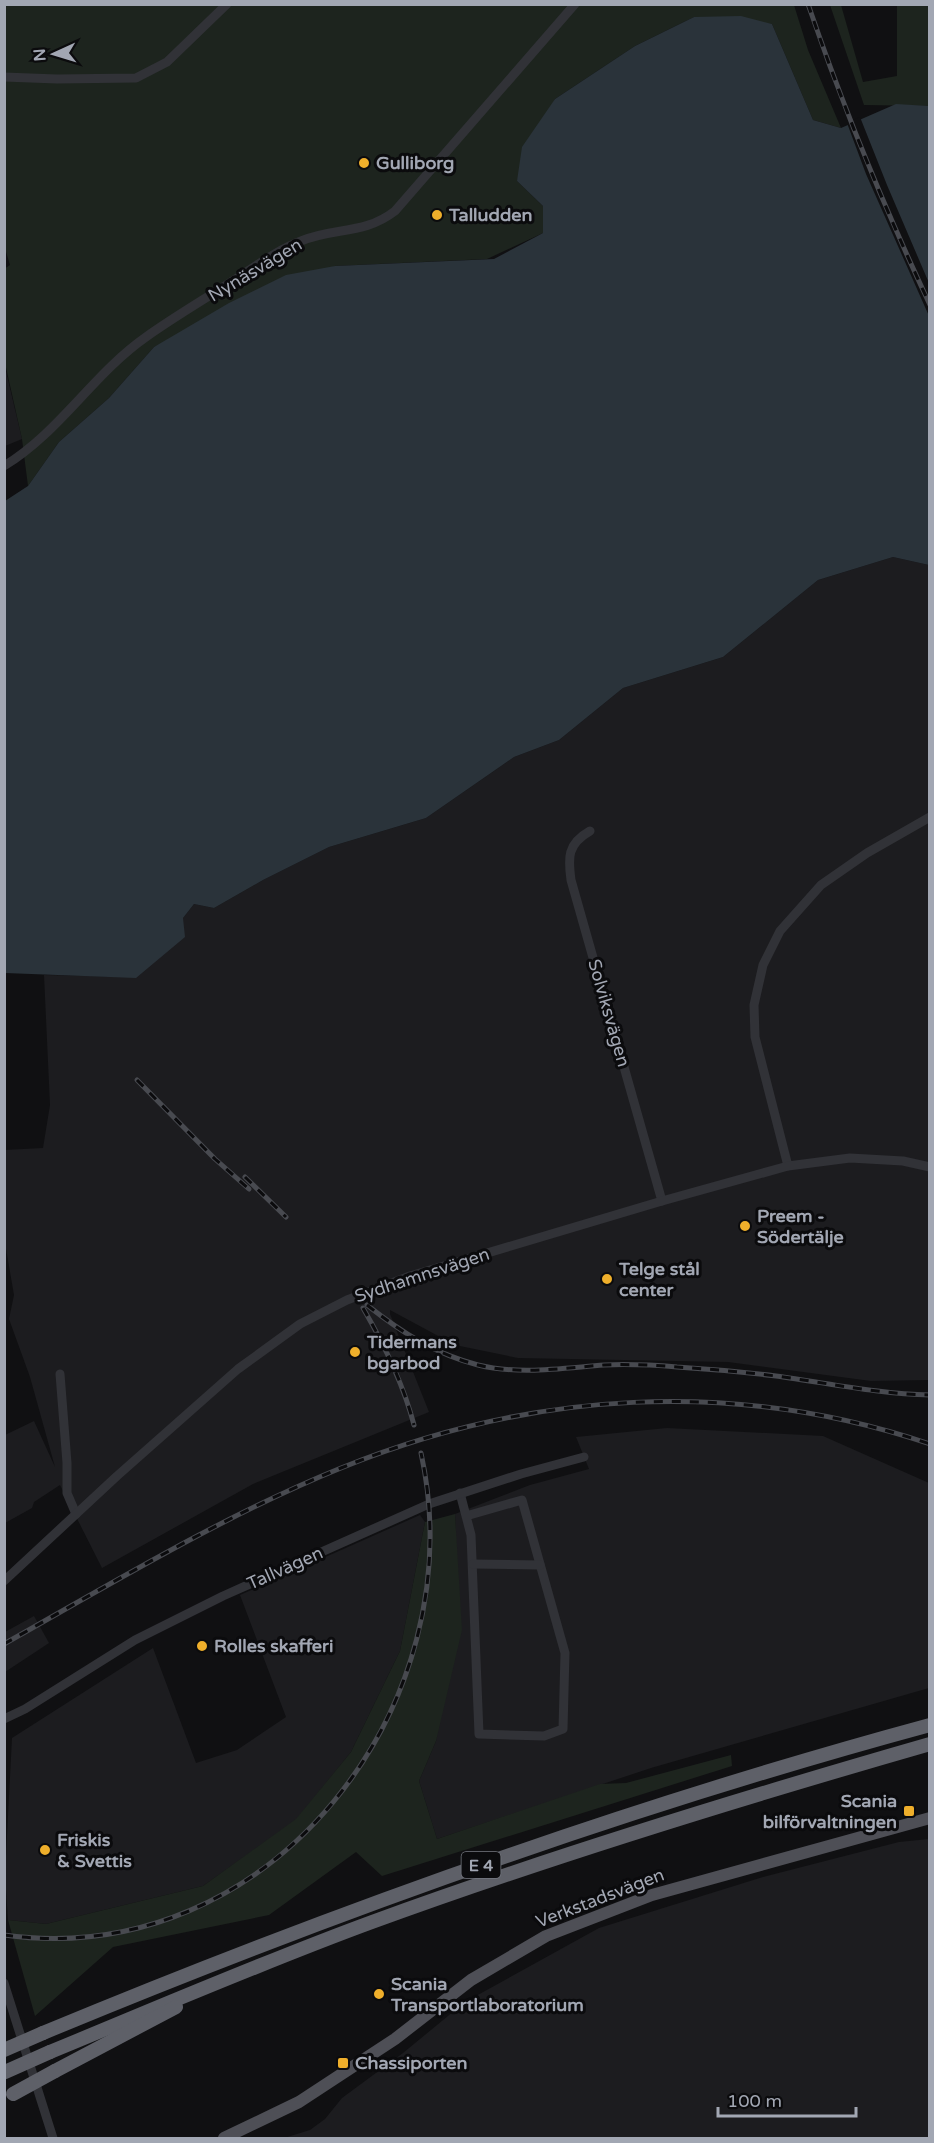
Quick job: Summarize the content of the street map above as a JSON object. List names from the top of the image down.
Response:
{
  "streets": {
    "highway": ["E 4"],
    "main road": ["Verkstadsvägen"],
    "street": [
      "Nynäsvägen",
      "Solviksvägen",
      "Sydhamnsvägen",
      "Tallvägen"
    ]
  },
  "crossings": [
    ["Solviksvägen", "Sydhamnsvägen"]
  ],
  "places": {
    "other": [
      "Gulliborg",
      "Talludden",
      "Preem - Södertälje",
      "Telge stål center",
      "Tidermans bgarbod",
      "Rolles skafferi",
      "Friskis & Svettis",
      "Scania Transportlaboratorium"
    ],
    "transit": ["Scania bilförvaltningen", "Chassiporten"]
  },
  "scale_bar": "100 m",
  "north": "left"
}
